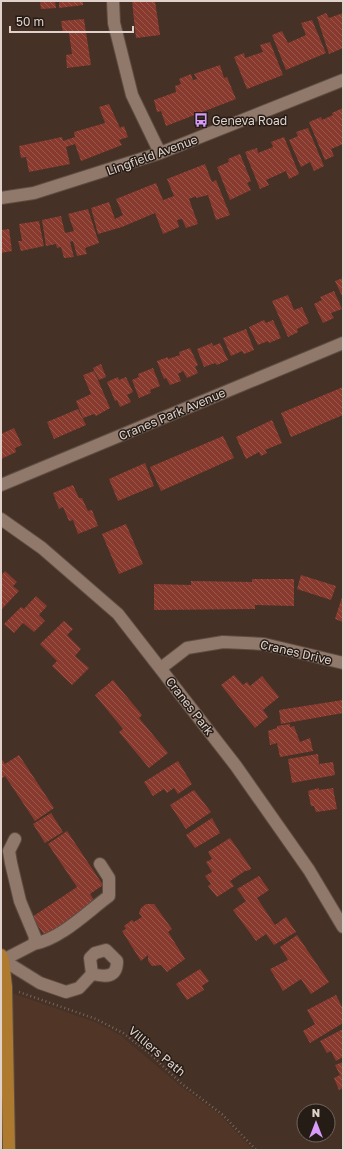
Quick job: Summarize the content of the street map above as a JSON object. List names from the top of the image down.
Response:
{
  "streets": {
    "street": [
      "Lingfield Avenue",
      "Cranes Park Avenue",
      "Cranes Drive",
      "Cranes Park"
    ],
    "path": ["Villiers Path"]
  },
  "crossings": [
    ["Cranes Drive", "Cranes Park"]
  ],
  "places": {
    "bus stop": ["Geneva Road"]
  },
  "scale_bar": "50 m",
  "north": "top"
}
